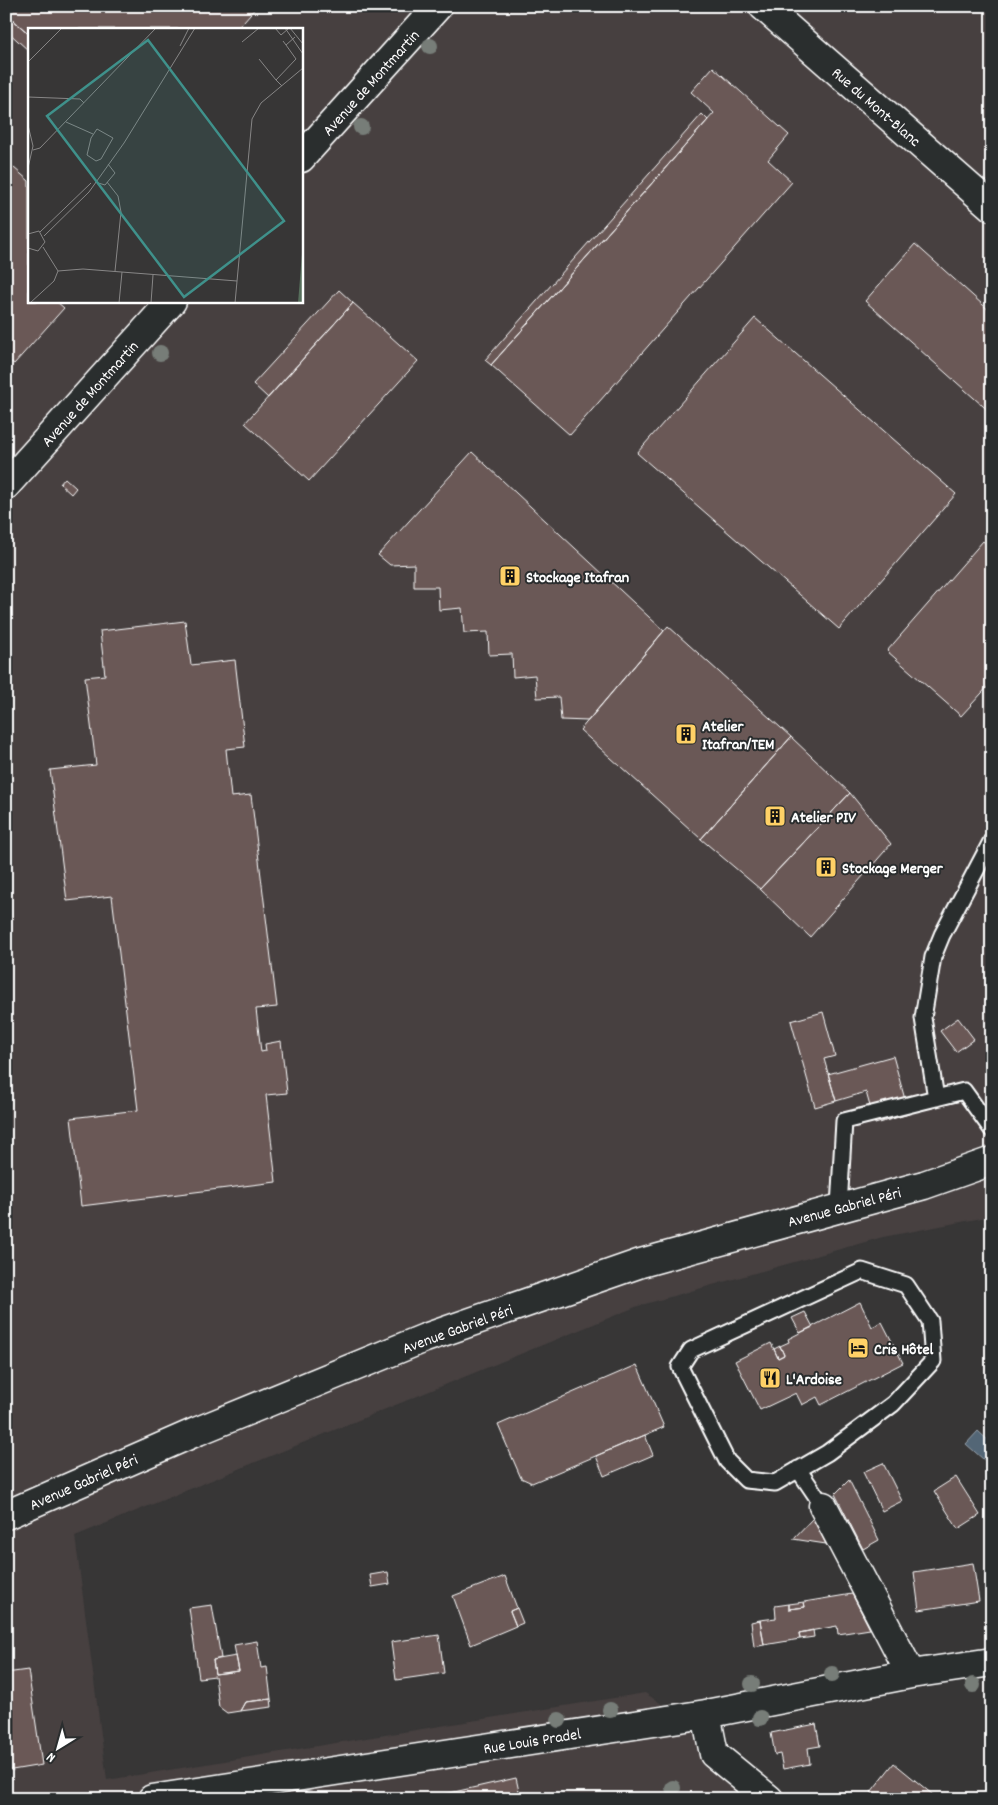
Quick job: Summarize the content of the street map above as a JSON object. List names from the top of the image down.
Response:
{
  "streets": {
    "street": [
      "Avenue de Montmartin",
      "Rue du Mont-Blanc",
      "Avenue Gabriel Péri",
      "Rue Louis Pradel"
    ]
  },
  "places": {
    "building": [
      "Stockage Itafran",
      "Atelier Itafran/TEM",
      "Atelier PIV",
      "Stockage Merger"
    ],
    "hotel": ["Cris Hôtel"],
    "restaurant": ["L'Ardoise"]
  },
  "north": "bottom left"
}
